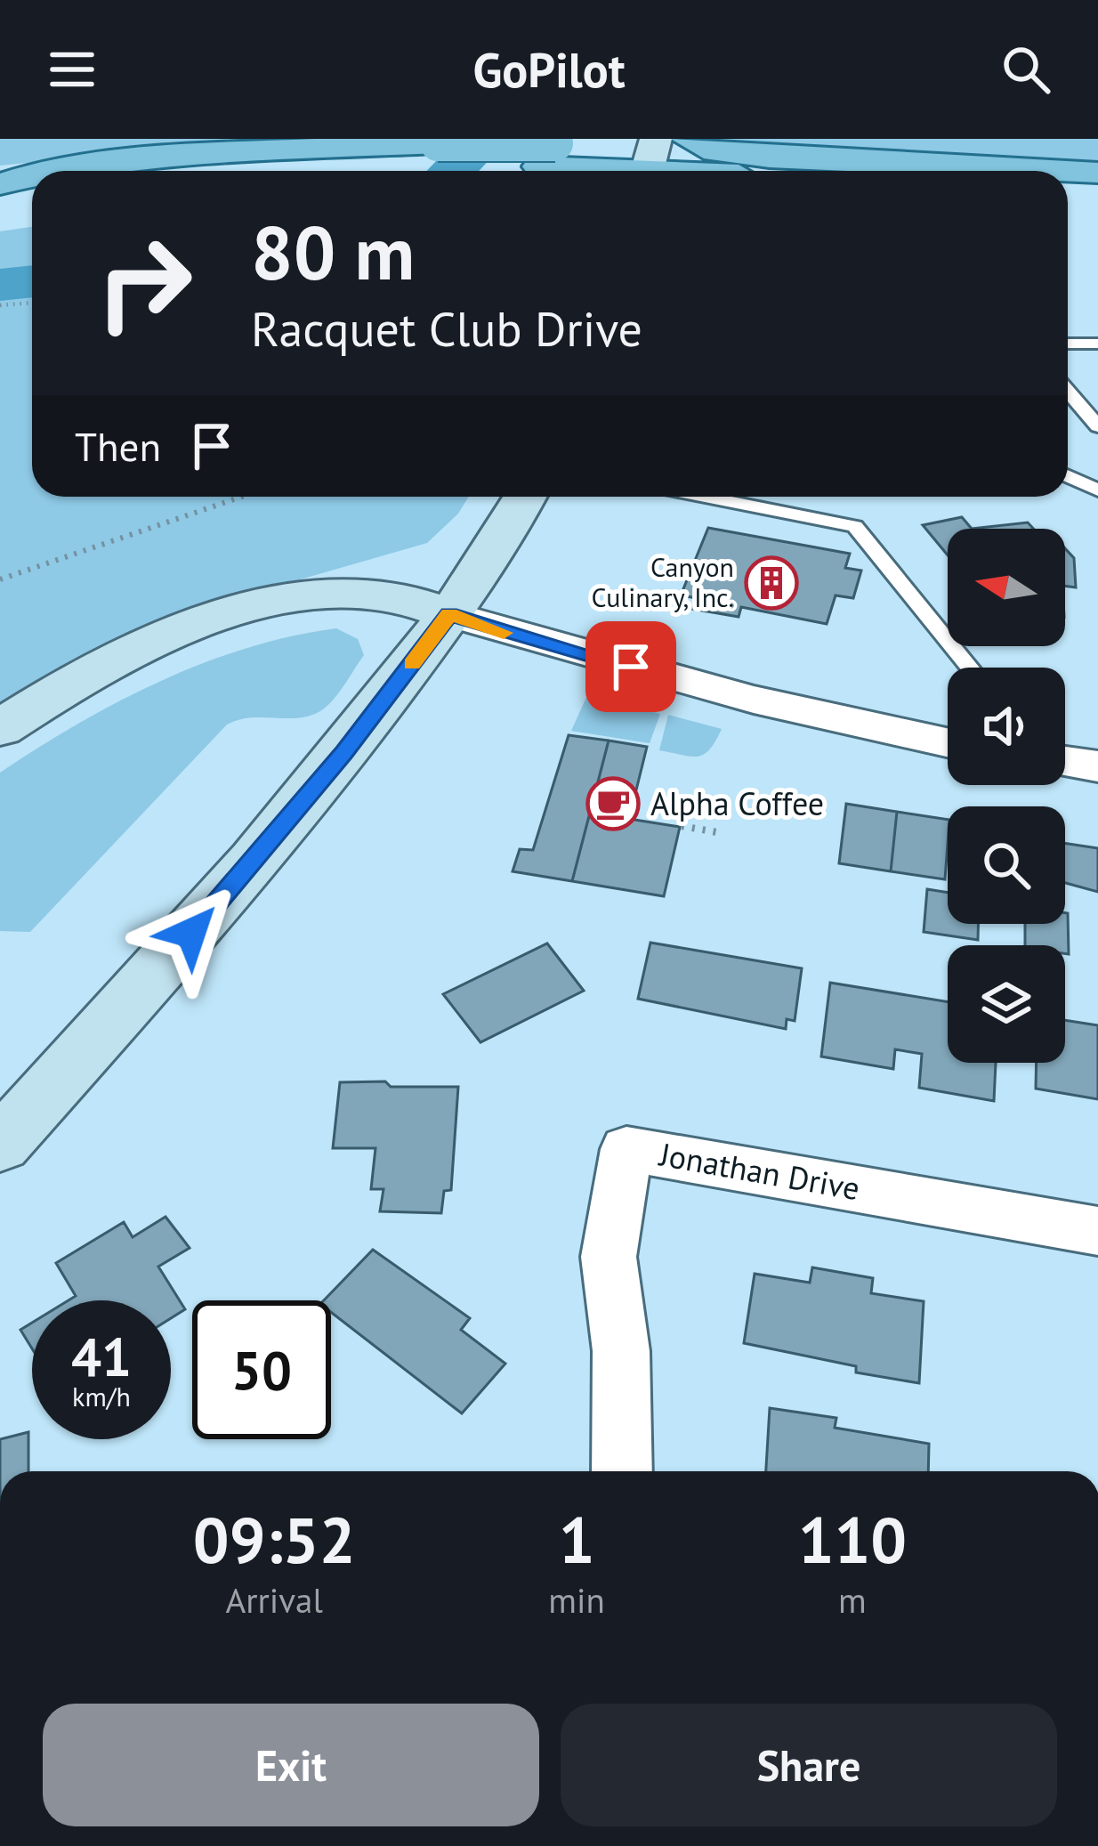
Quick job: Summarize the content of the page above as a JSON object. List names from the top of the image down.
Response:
{
  "streets": {
    "street": ["Jonathan Drive"]
  },
  "places": {
    "building": ["Canyon Culinary, Inc."],
    "cafe": ["Alpha Coffee"]
  },
  "north": "left",
  "page": {
    "header": "GoPilot",
    "turn": ["80 m", "Racquet Club Drive"],
    "then": "Then",
    "speed": "41 km/h",
    "limit": "50",
    "eta": [
      "09:52",
      "Arrival",
      "1",
      "min",
      "110",
      "m"
    ],
    "buttons": ["Exit", "Share"]
  }
}
